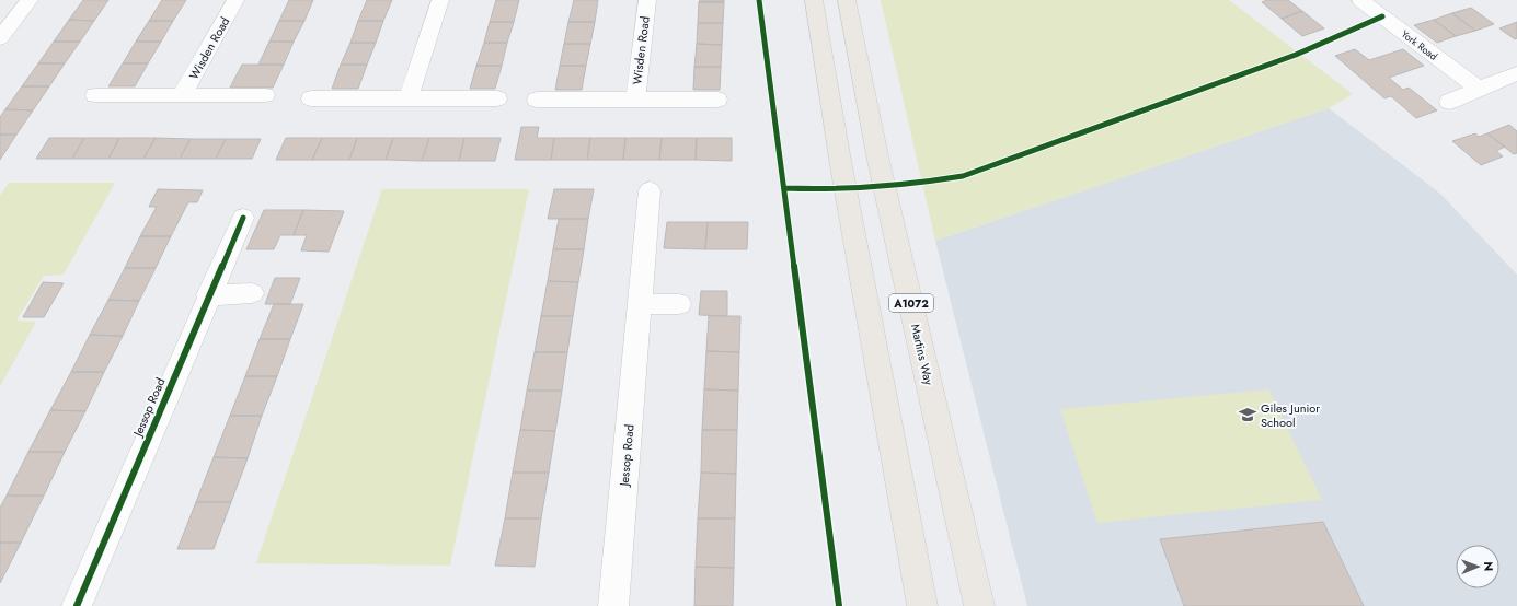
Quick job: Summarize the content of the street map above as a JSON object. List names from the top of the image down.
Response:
{
  "streets": {
    "main road": ["A1072", "Martins Way"],
    "street": ["York Road", "Wisden Road", "Jessop Road"]
  },
  "places": {
    "school or university": ["Giles Junior School"]
  },
  "north": "right"
}
